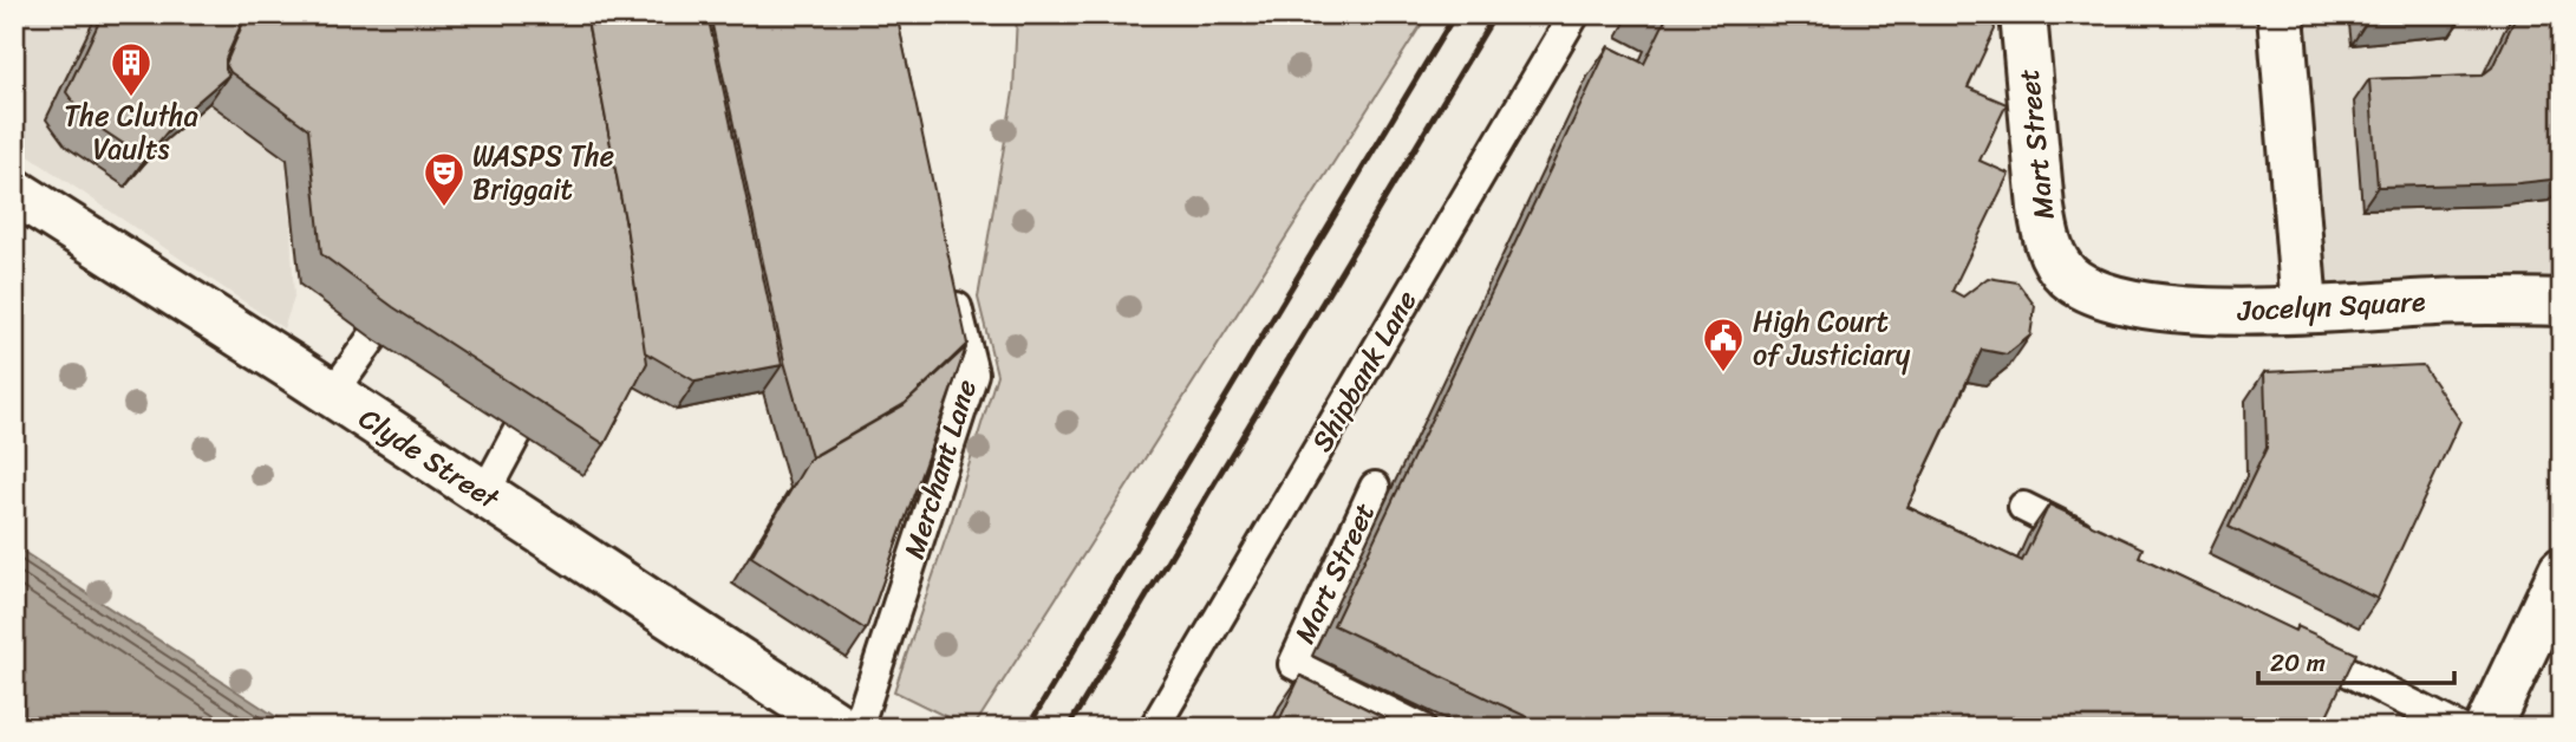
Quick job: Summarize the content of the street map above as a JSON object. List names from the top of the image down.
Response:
{
  "streets": {
    "main road": ["Mart Street", "Jocelyn Square", "Clyde Street"],
    "lane": ["Shipbank Lane", "Merchant Lane"]
  },
  "crossings": [
    ["Mart Street", "Jocelyn Square"]
  ],
  "places": {
    "building": ["The Clutha Vaults"],
    "theatre": ["WASPS The Briggait"],
    "public building": ["High Court of Justiciary"]
  },
  "scale_bar": "20 m"
}
